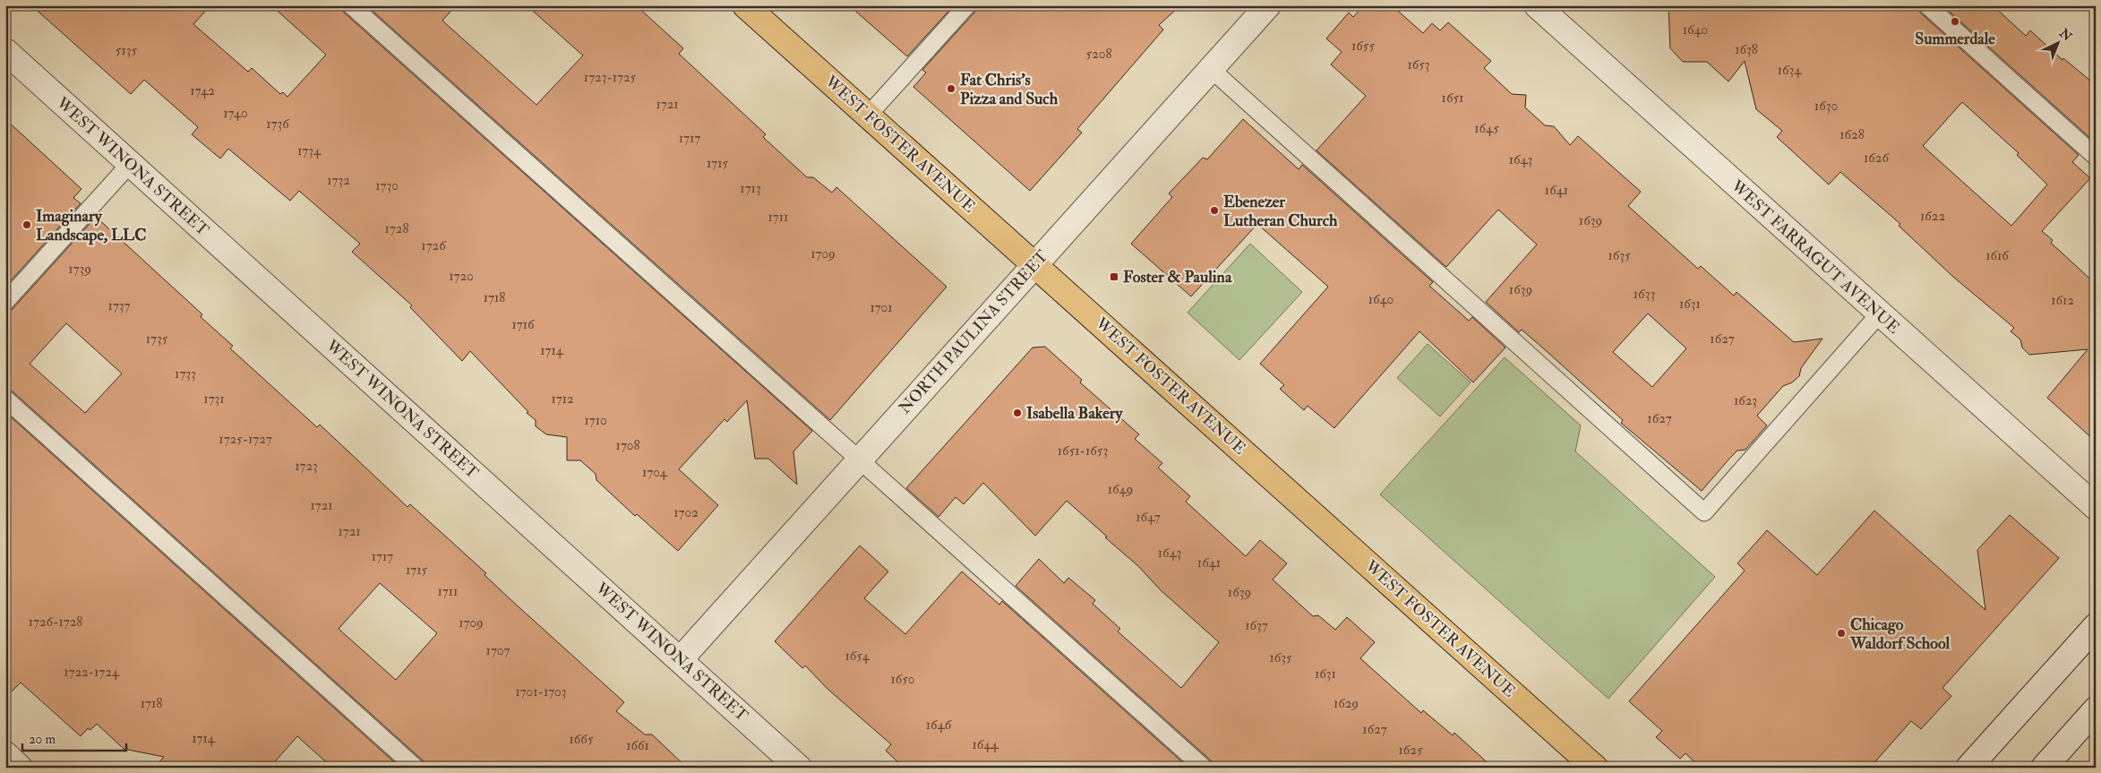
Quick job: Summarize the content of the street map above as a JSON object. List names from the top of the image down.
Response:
{
  "streets": {
    "main road": ["WEST FOSTER AVENUE"],
    "street": ["WEST WINONA STREET", "WEST FARRAGUT AVENUE", "NORTH PAULINA STREET"]
  },
  "crossings": [
    ["WEST FOSTER AVENUE", "NORTH PAULINA STREET"],
    ["WEST WINONA STREET", "NORTH PAULINA STREET"]
  ],
  "places": {
    "other": [
      "Summerdale",
      "Fat Chris's Pizza and Such",
      "Ebenezer Lutheran Church",
      "Imaginary Landscape, LLC",
      "Isabella Bakery",
      "Chicago Waldorf School"
    ],
    "transit": ["Foster & Paulina"]
  },
  "house_numbers": [
    "1640",
    "1655",
    "1638",
    "5135",
    "5208",
    "1653",
    "1634",
    "1723-1725",
    "1742",
    "1651",
    "1721",
    "1630",
    "1740",
    "1736",
    "1645",
    "1628",
    "1717",
    "1734",
    "1626",
    "1643",
    "1715",
    "1732",
    "1730",
    "1713",
    "1641",
    "1622",
    "1711",
    "1639",
    "1728",
    "1726",
    "1709",
    "1635",
    "1616",
    "1739",
    "1720",
    "1639",
    "1633",
    "1718",
    "1640",
    "1612",
    "1631",
    "1737",
    "1701",
    "1716",
    "1735",
    "1627",
    "1714",
    "1733",
    "1731",
    "1712",
    "1623",
    "1627",
    "1710",
    "1725-1727",
    "1708",
    "1651-1653",
    "1723",
    "1704",
    "1649",
    "1721",
    "1702",
    "1647",
    "1721",
    "1643",
    "1717",
    "1641",
    "1715",
    "1711",
    "1639",
    "1726-1728",
    "1709",
    "1637",
    "1707",
    "1654",
    "1635",
    "1722-1724",
    "1631",
    "1650",
    "1701-1703",
    "1718",
    "1629",
    "1646",
    "1627",
    "1714",
    "1665",
    "1644",
    "1661",
    "1625"
  ],
  "scale_bar": "20 m",
  "north": "top right"
}
